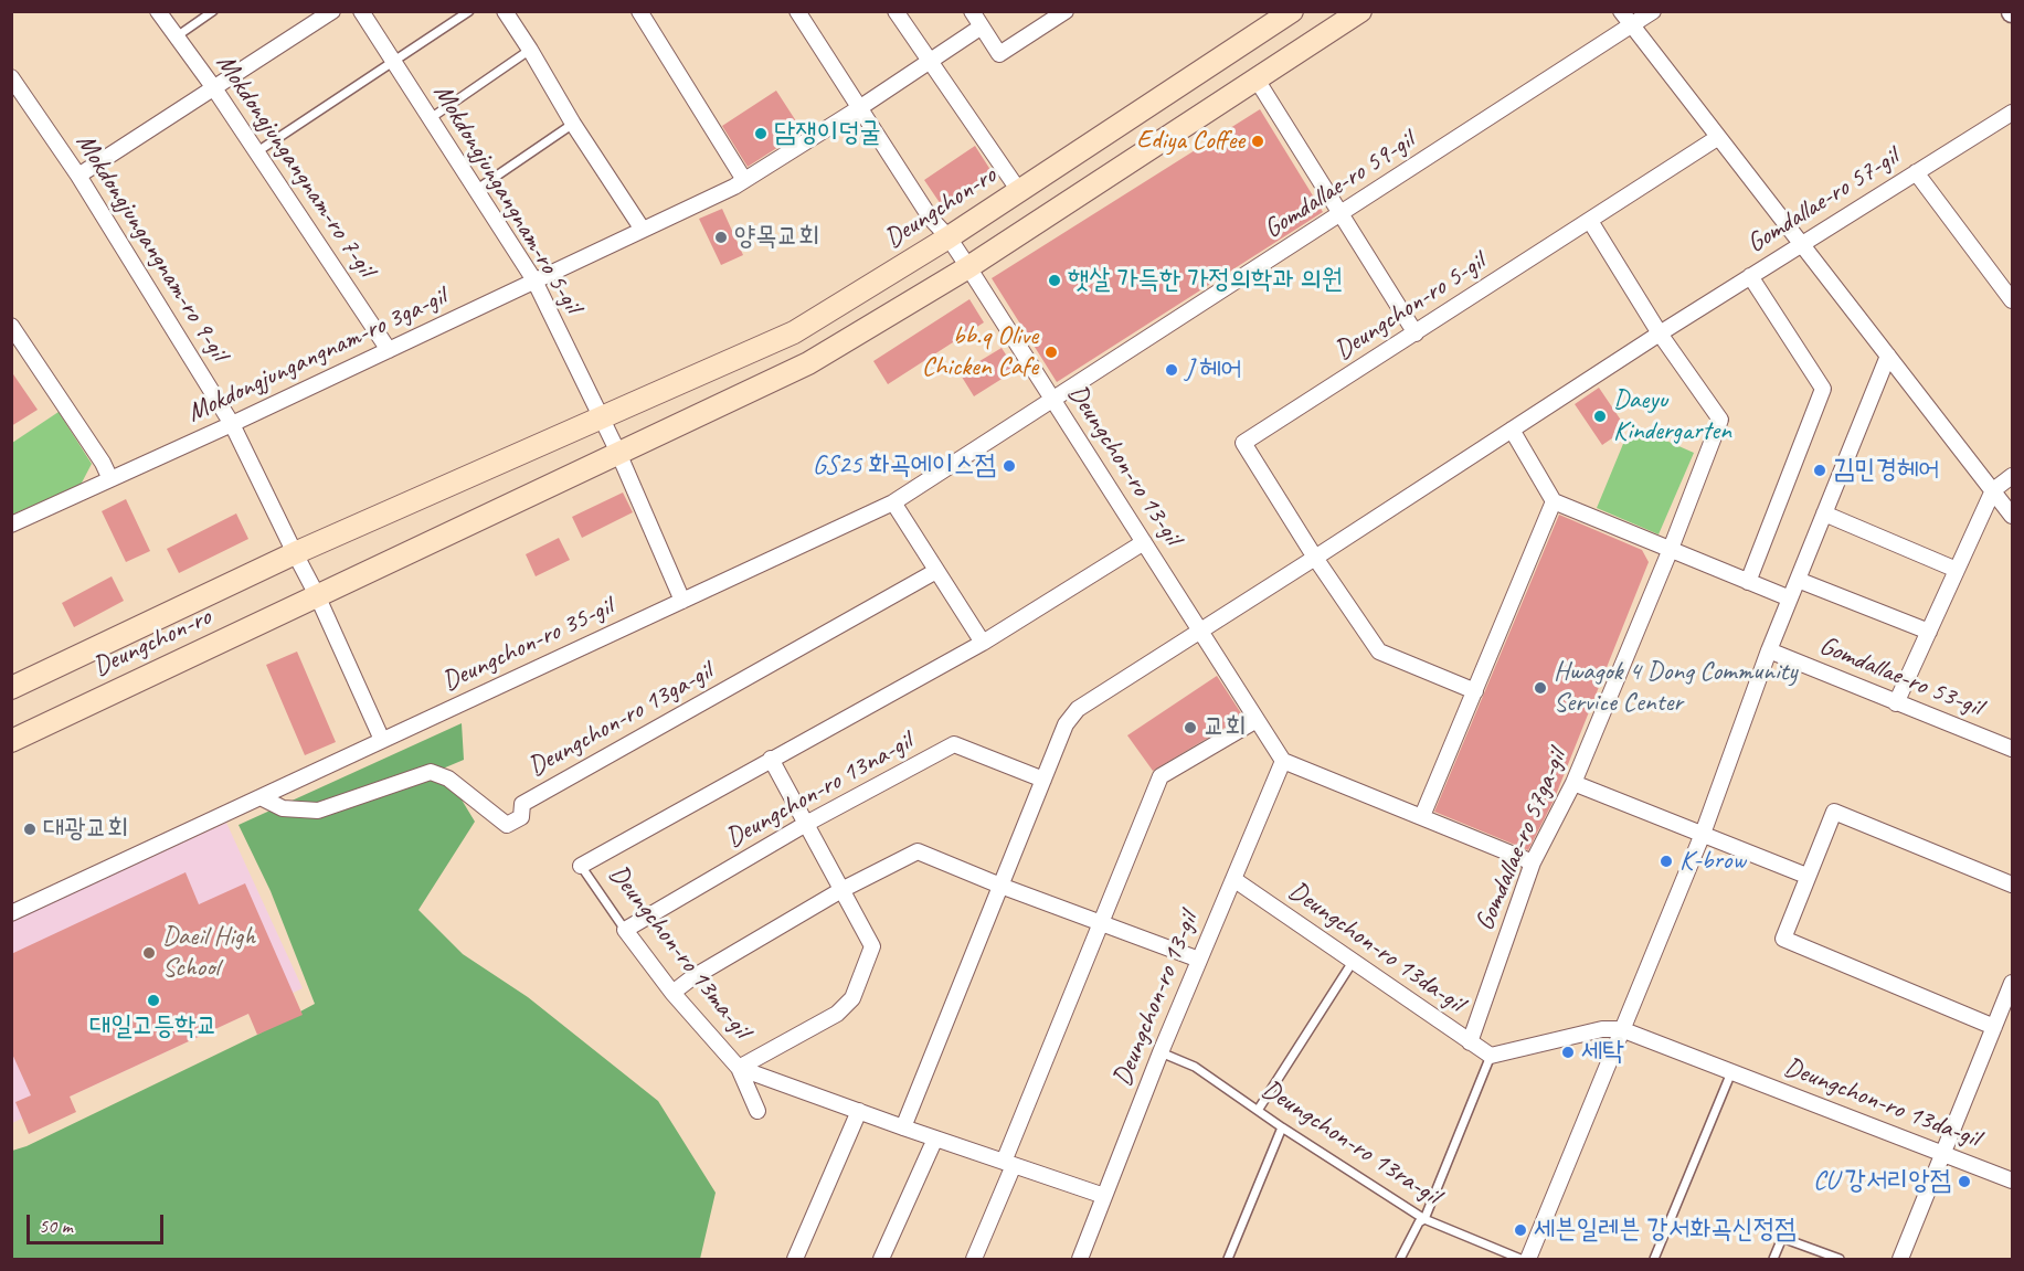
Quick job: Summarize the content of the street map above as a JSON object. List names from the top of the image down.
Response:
{
  "streets": {
    "main road": ["Deungchon-ro"],
    "street": [
      "Mokdongjungangnam-ro 7-gil",
      "Gomdallae-ro 59-gil",
      "Mokdongjungangnam-ro 5-gil",
      "Gomdallae-ro 57-gil",
      "Mokdongjungangnam-ro 9-gil",
      "Deungchon-ro 5-gil",
      "Mokdongjungangnam-ro 3ga-gil",
      "Deungchon-ro 13-gil",
      "Deungchon-ro 35-gil",
      "Gomdallae-ro 53-gil",
      "Deungchon-ro 13ga-gil",
      "Deungchon-ro 13na-gil",
      "Gomdallae-ro 57ga-gil",
      "Deungchon-ro 13da-gil",
      "Deungchon-ro 13ma-gil"
    ],
    "lane": ["Deungchon-ro 13ra-gil"]
  },
  "crossings": [
    ["Mokdongjungangnam-ro 7-gil", "Mokdongjungangnam-ro 3ga-gil"],
    ["Gomdallae-ro 59-gil", "Deungchon-ro 13-gil"],
    ["Gomdallae-ro 59-gil", "Deungchon-ro 35-gil"],
    ["Mokdongjungangnam-ro 5-gil", "Deungchon-ro"],
    ["Mokdongjungangnam-ro 5-gil", "Mokdongjungangnam-ro 3ga-gil"],
    ["Gomdallae-ro 57-gil", "Deungchon-ro 5-gil"],
    ["Gomdallae-ro 57-gil", "Deungchon-ro 13-gil"],
    ["Gomdallae-ro 57-gil", "Gomdallae-ro 57ga-gil"],
    ["Deungchon-ro", "Mokdongjungangnam-ro 9-gil"],
    ["Deungchon-ro", "Deungchon-ro 13-gil"],
    ["Mokdongjungangnam-ro 9-gil", "Mokdongjungangnam-ro 3ga-gil"],
    ["Mokdongjungangnam-ro 3ga-gil", "Deungchon-ro 13-gil"],
    ["Deungchon-ro 13-gil", "Deungchon-ro 35-gil"],
    ["Deungchon-ro 13-gil", "Deungchon-ro 13da-gil"],
    ["Deungchon-ro 13-gil", "Deungchon-ro 13ma-gil"],
    ["Deungchon-ro 13-gil", "Deungchon-ro 13ra-gil"],
    ["Deungchon-ro 35-gil", "Deungchon-ro 13ga-gil"],
    ["Deungchon-ro 13na-gil", "Deungchon-ro 13ma-gil"],
    ["Gomdallae-ro 57ga-gil", "Deungchon-ro 13da-gil"]
  ],
  "places": [
    "담쟁이덩굴",
    "Ediya Coffee",
    "양목교회",
    "햇살 가득한 가정의학과 의원",
    "bb.q Olive Chicken Cafe",
    "J 헤어",
    "Daeyu Kindergarten",
    "GS25 화곡에이스점",
    "김민경헤어",
    "Hwagok 4 Dong Community Service Center",
    "교회",
    "대광교회",
    "K-brow",
    "Daeil High School",
    "대일고등학교",
    "세탁",
    "CU 강서리앙점",
    "세븐일레븐 강서화곡신정점"
  ],
  "scale_bar": "50 m"
}
